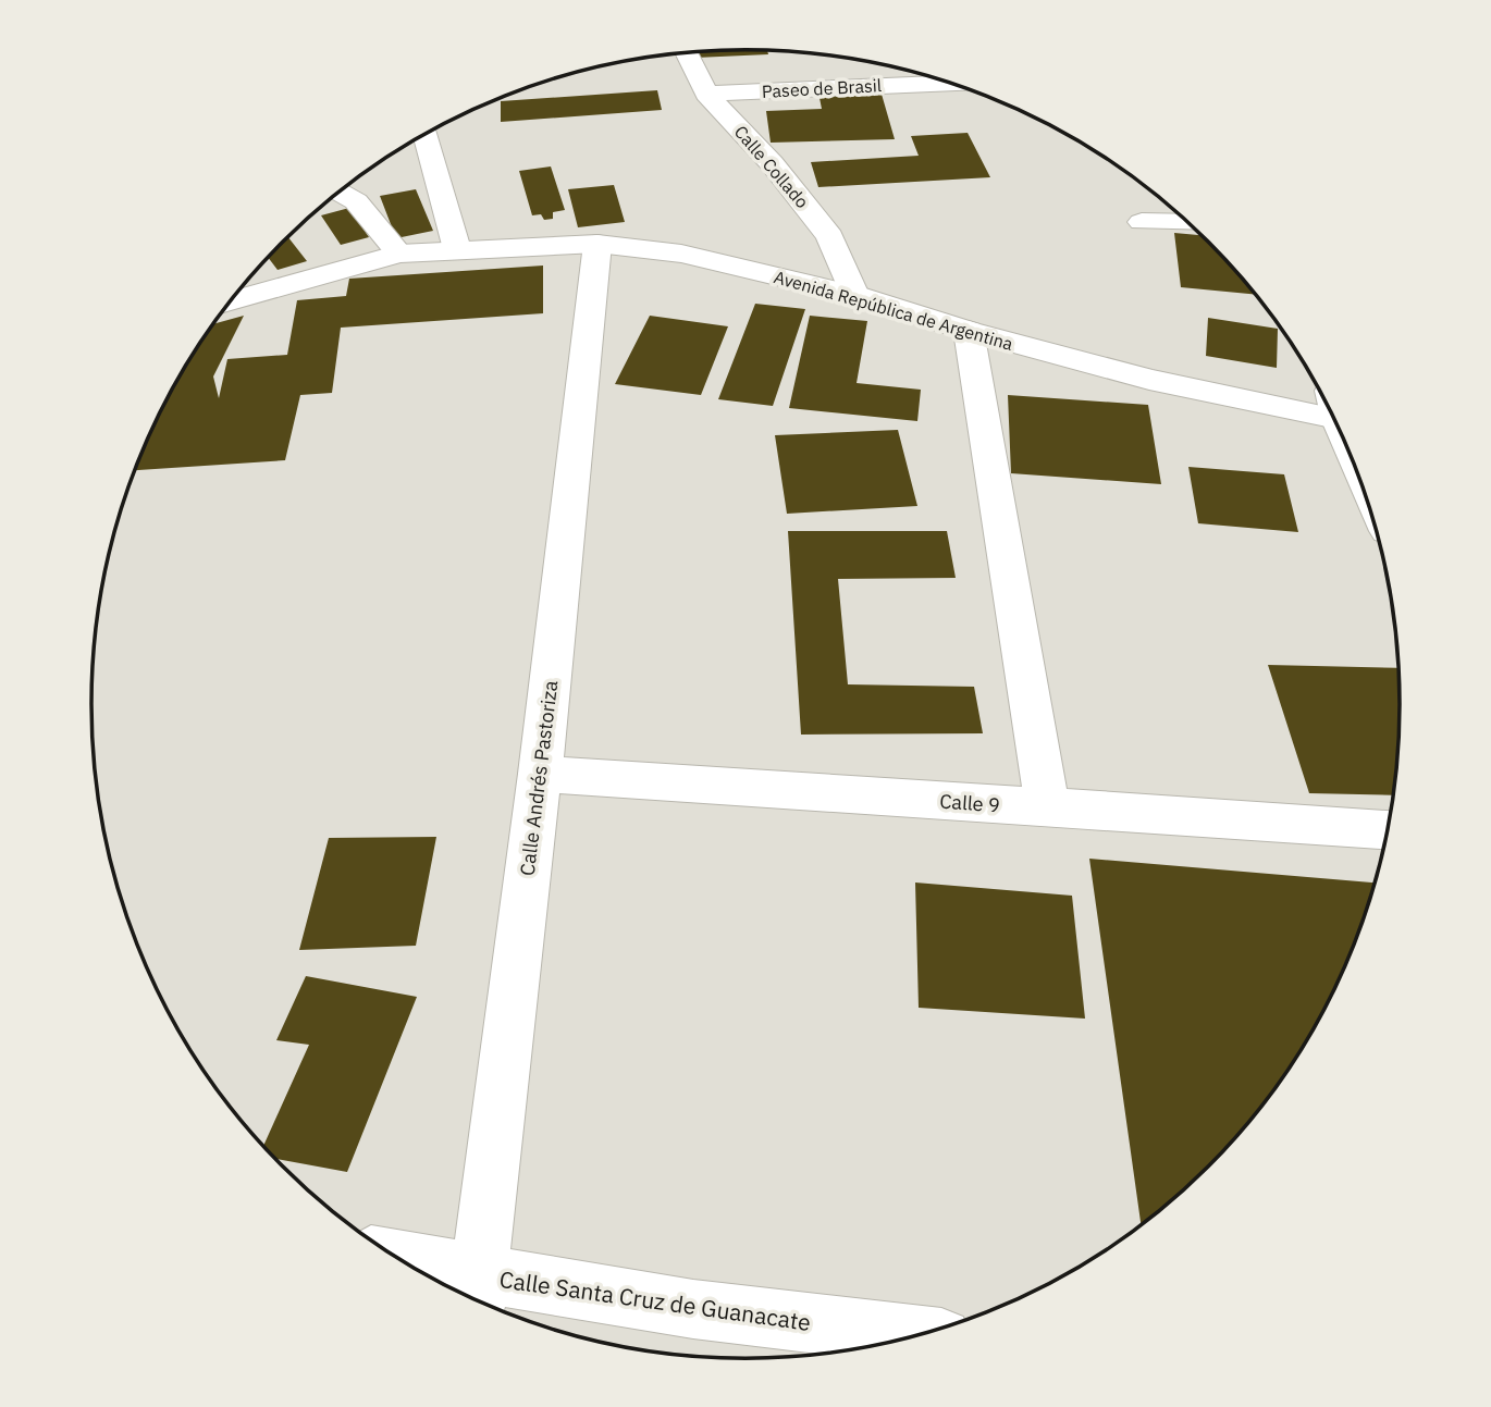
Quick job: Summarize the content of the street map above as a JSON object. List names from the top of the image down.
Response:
{
  "streets": {
    "street": [
      "Paseo de Brasil",
      "Calle Collado",
      "Avenida República de Argentina",
      "Calle Andrés Pastoriza",
      "Calle 9",
      "Calle Santa Cruz de Guanacate"
    ]
  },
  "crossings": [
    ["Paseo de Brasil", "Calle Collado"],
    ["Calle Collado", "Avenida República de Argentina"],
    ["Avenida República de Argentina", "Calle Andrés Pastoriza"],
    ["Calle Andrés Pastoriza", "Calle 9"],
    ["Calle Andrés Pastoriza", "Calle Santa Cruz de Guanacate"]
  ]
}
